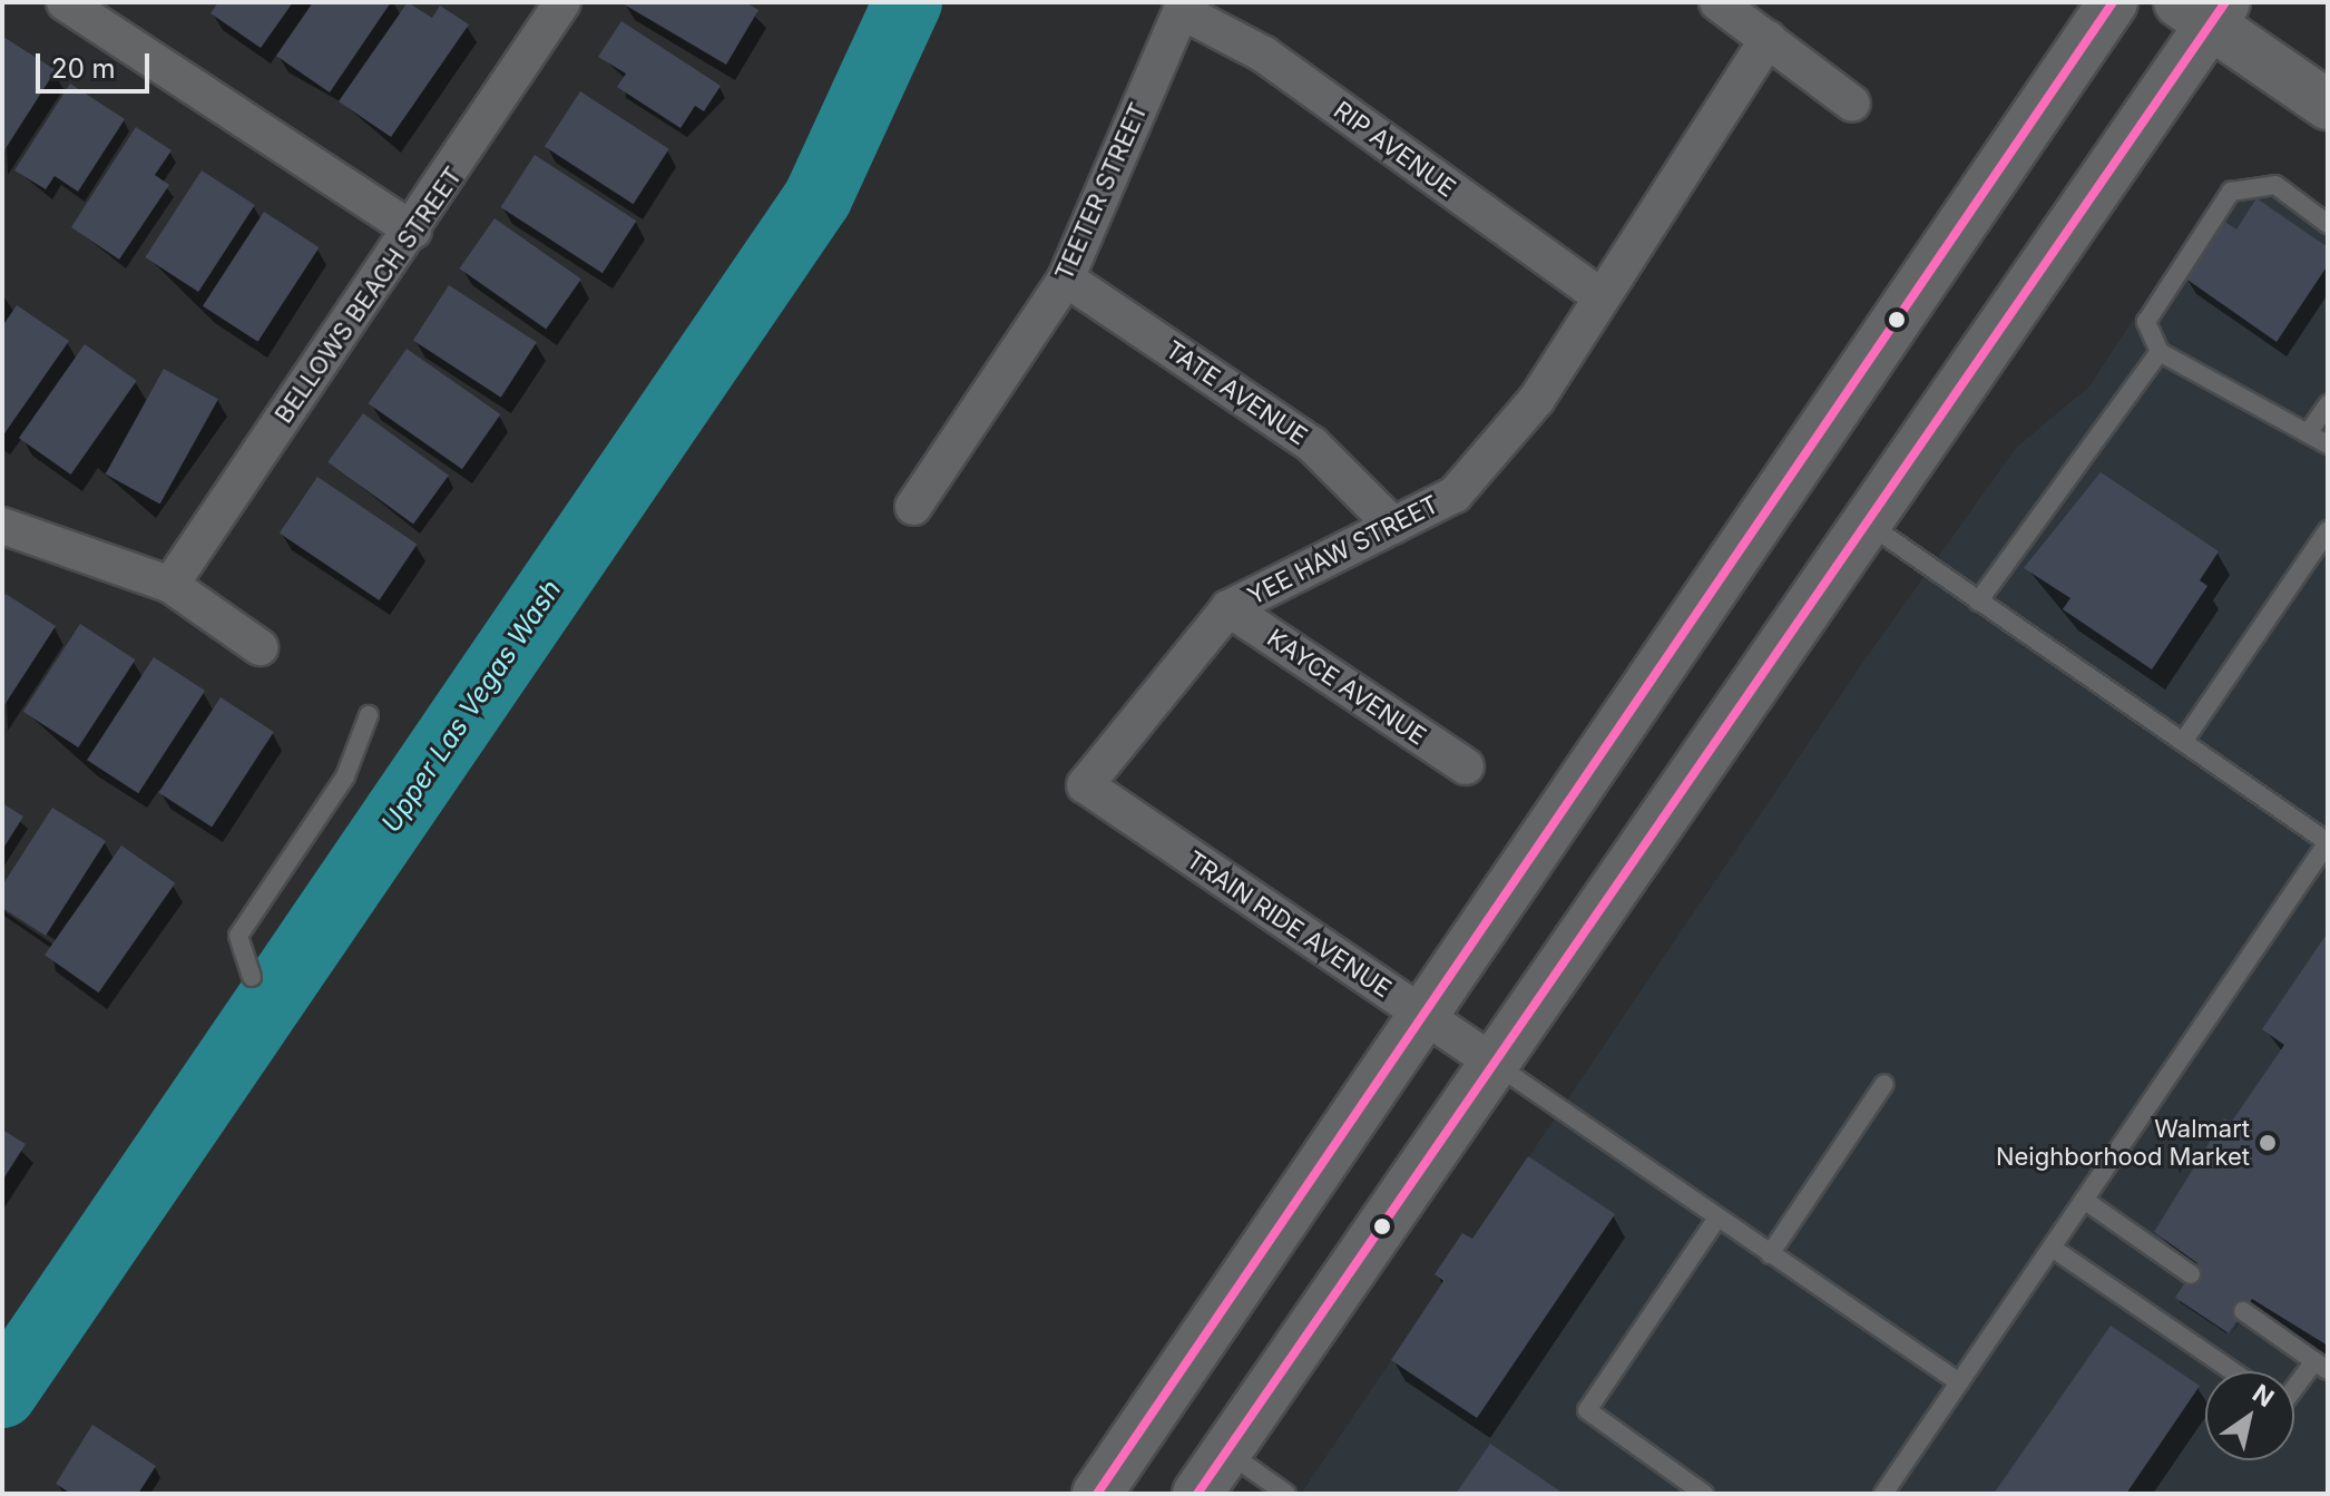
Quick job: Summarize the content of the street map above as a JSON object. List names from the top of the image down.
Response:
{
  "streets": {
    "street": [
      "RIP AVENUE",
      "TEETER STREET",
      "BELLOWS BEACH STREET",
      "TATE AVENUE",
      "YEE HAW STREET",
      "KAYCE AVENUE",
      "TRAIN RIDE AVENUE"
    ]
  },
  "crossings": [
    ["RIP AVENUE", "TEETER STREET"],
    ["RIP AVENUE", "YEE HAW STREET"],
    ["TEETER STREET", "TATE AVENUE"],
    ["TATE AVENUE", "YEE HAW STREET"],
    ["YEE HAW STREET", "KAYCE AVENUE"],
    ["YEE HAW STREET", "TRAIN RIDE AVENUE"]
  ],
  "water": ["Upper Las Vegas Wash"],
  "places": ["Walmart Neighborhood Market"],
  "scale_bar": "20 m",
  "north": "top right"
}
